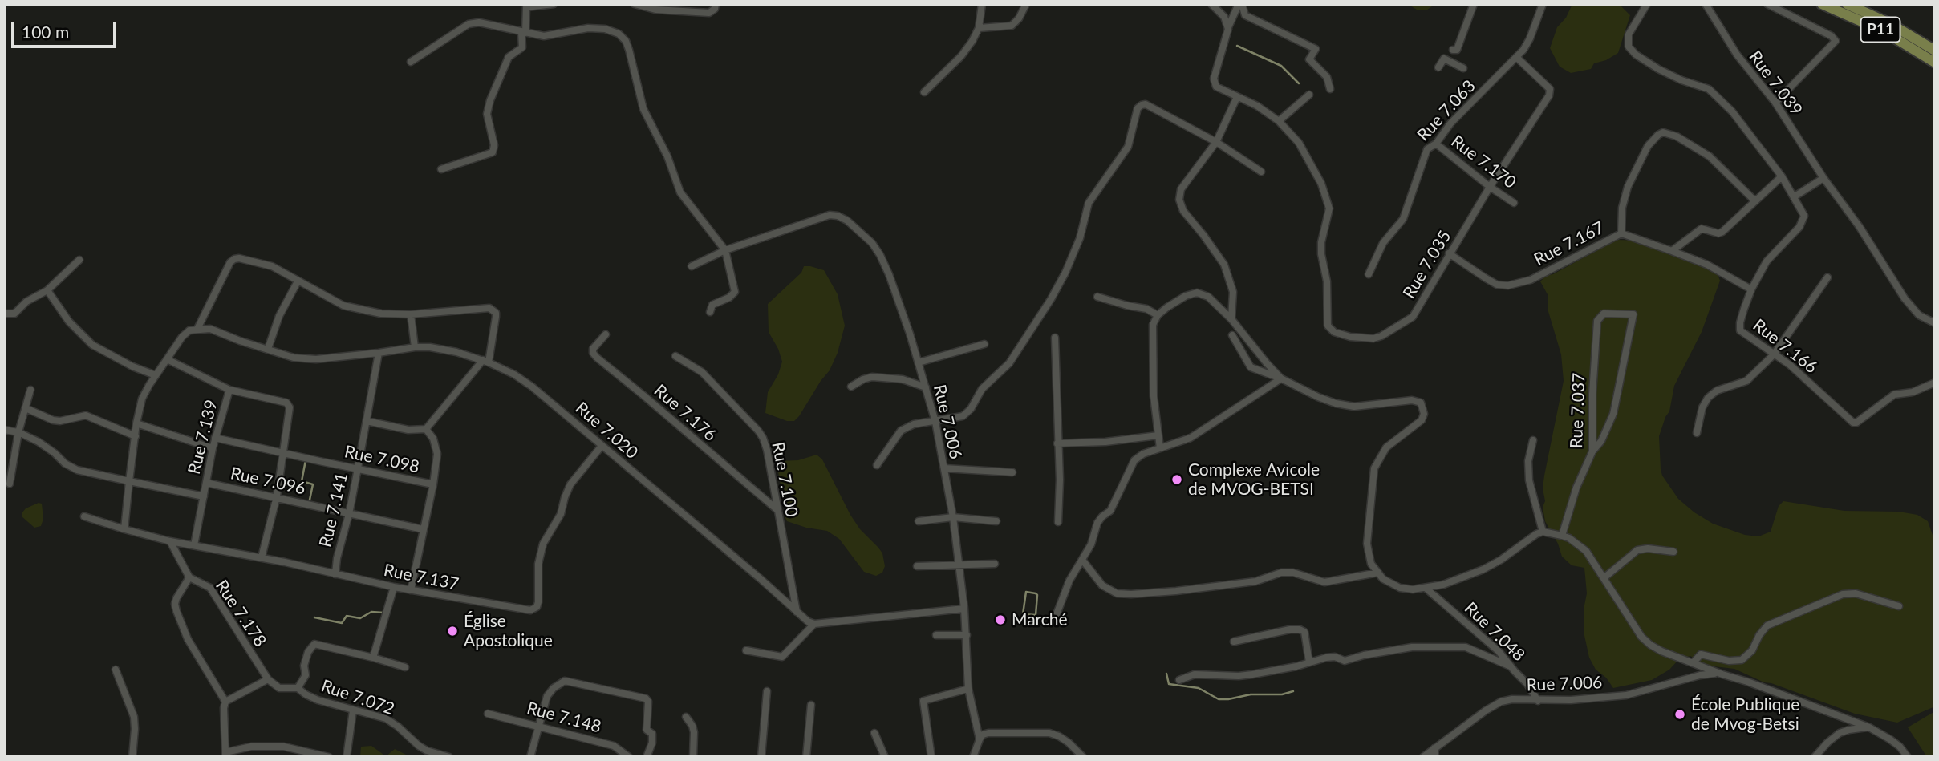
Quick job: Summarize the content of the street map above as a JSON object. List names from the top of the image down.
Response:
{
  "streets": {
    "main road": ["P11"],
    "street": [
      "Rue 7.039",
      "Rue 7.063",
      "Rue 7.170",
      "Rue 7.167",
      "Rue 7.035",
      "Rue 7.166",
      "Rue 7.037",
      "Rue 7.176",
      "Rue 7.006",
      "Rue 7.020",
      "Rue 7.139",
      "Rue 7.098",
      "Rue 7.100",
      "Rue 7.096",
      "Rue 7.141",
      "Rue 7.137",
      "Rue 7.178",
      "Rue 7.048",
      "Rue 7.072",
      "Rue 7.148"
    ]
  },
  "crossings": [
    ["Rue 7.063", "Rue 7.170"],
    ["Rue 7.063", "Rue 7.035"],
    ["Rue 7.170", "Rue 7.035"],
    ["Rue 7.167", "Rue 7.035"],
    ["Rue 7.167", "Rue 7.166"],
    ["Rue 7.176", "Rue 7.100"],
    ["Rue 7.006", "Rue 7.048"],
    ["Rue 7.020", "Rue 7.100"],
    ["Rue 7.020", "Rue 7.141"],
    ["Rue 7.020", "Rue 7.137"],
    ["Rue 7.139", "Rue 7.098"],
    ["Rue 7.139", "Rue 7.096"],
    ["Rue 7.139", "Rue 7.137"],
    ["Rue 7.098", "Rue 7.096"],
    ["Rue 7.098", "Rue 7.141"],
    ["Rue 7.098", "Rue 7.137"],
    ["Rue 7.096", "Rue 7.141"],
    ["Rue 7.141", "Rue 7.137"],
    ["Rue 7.137", "Rue 7.178"]
  ],
  "places": [
    "Complexe Avicole de MVOG-BETSI",
    "Marché",
    "Église Apostolique",
    "École Publique de Mvog-Betsi"
  ],
  "scale_bar": "100 m"
}
